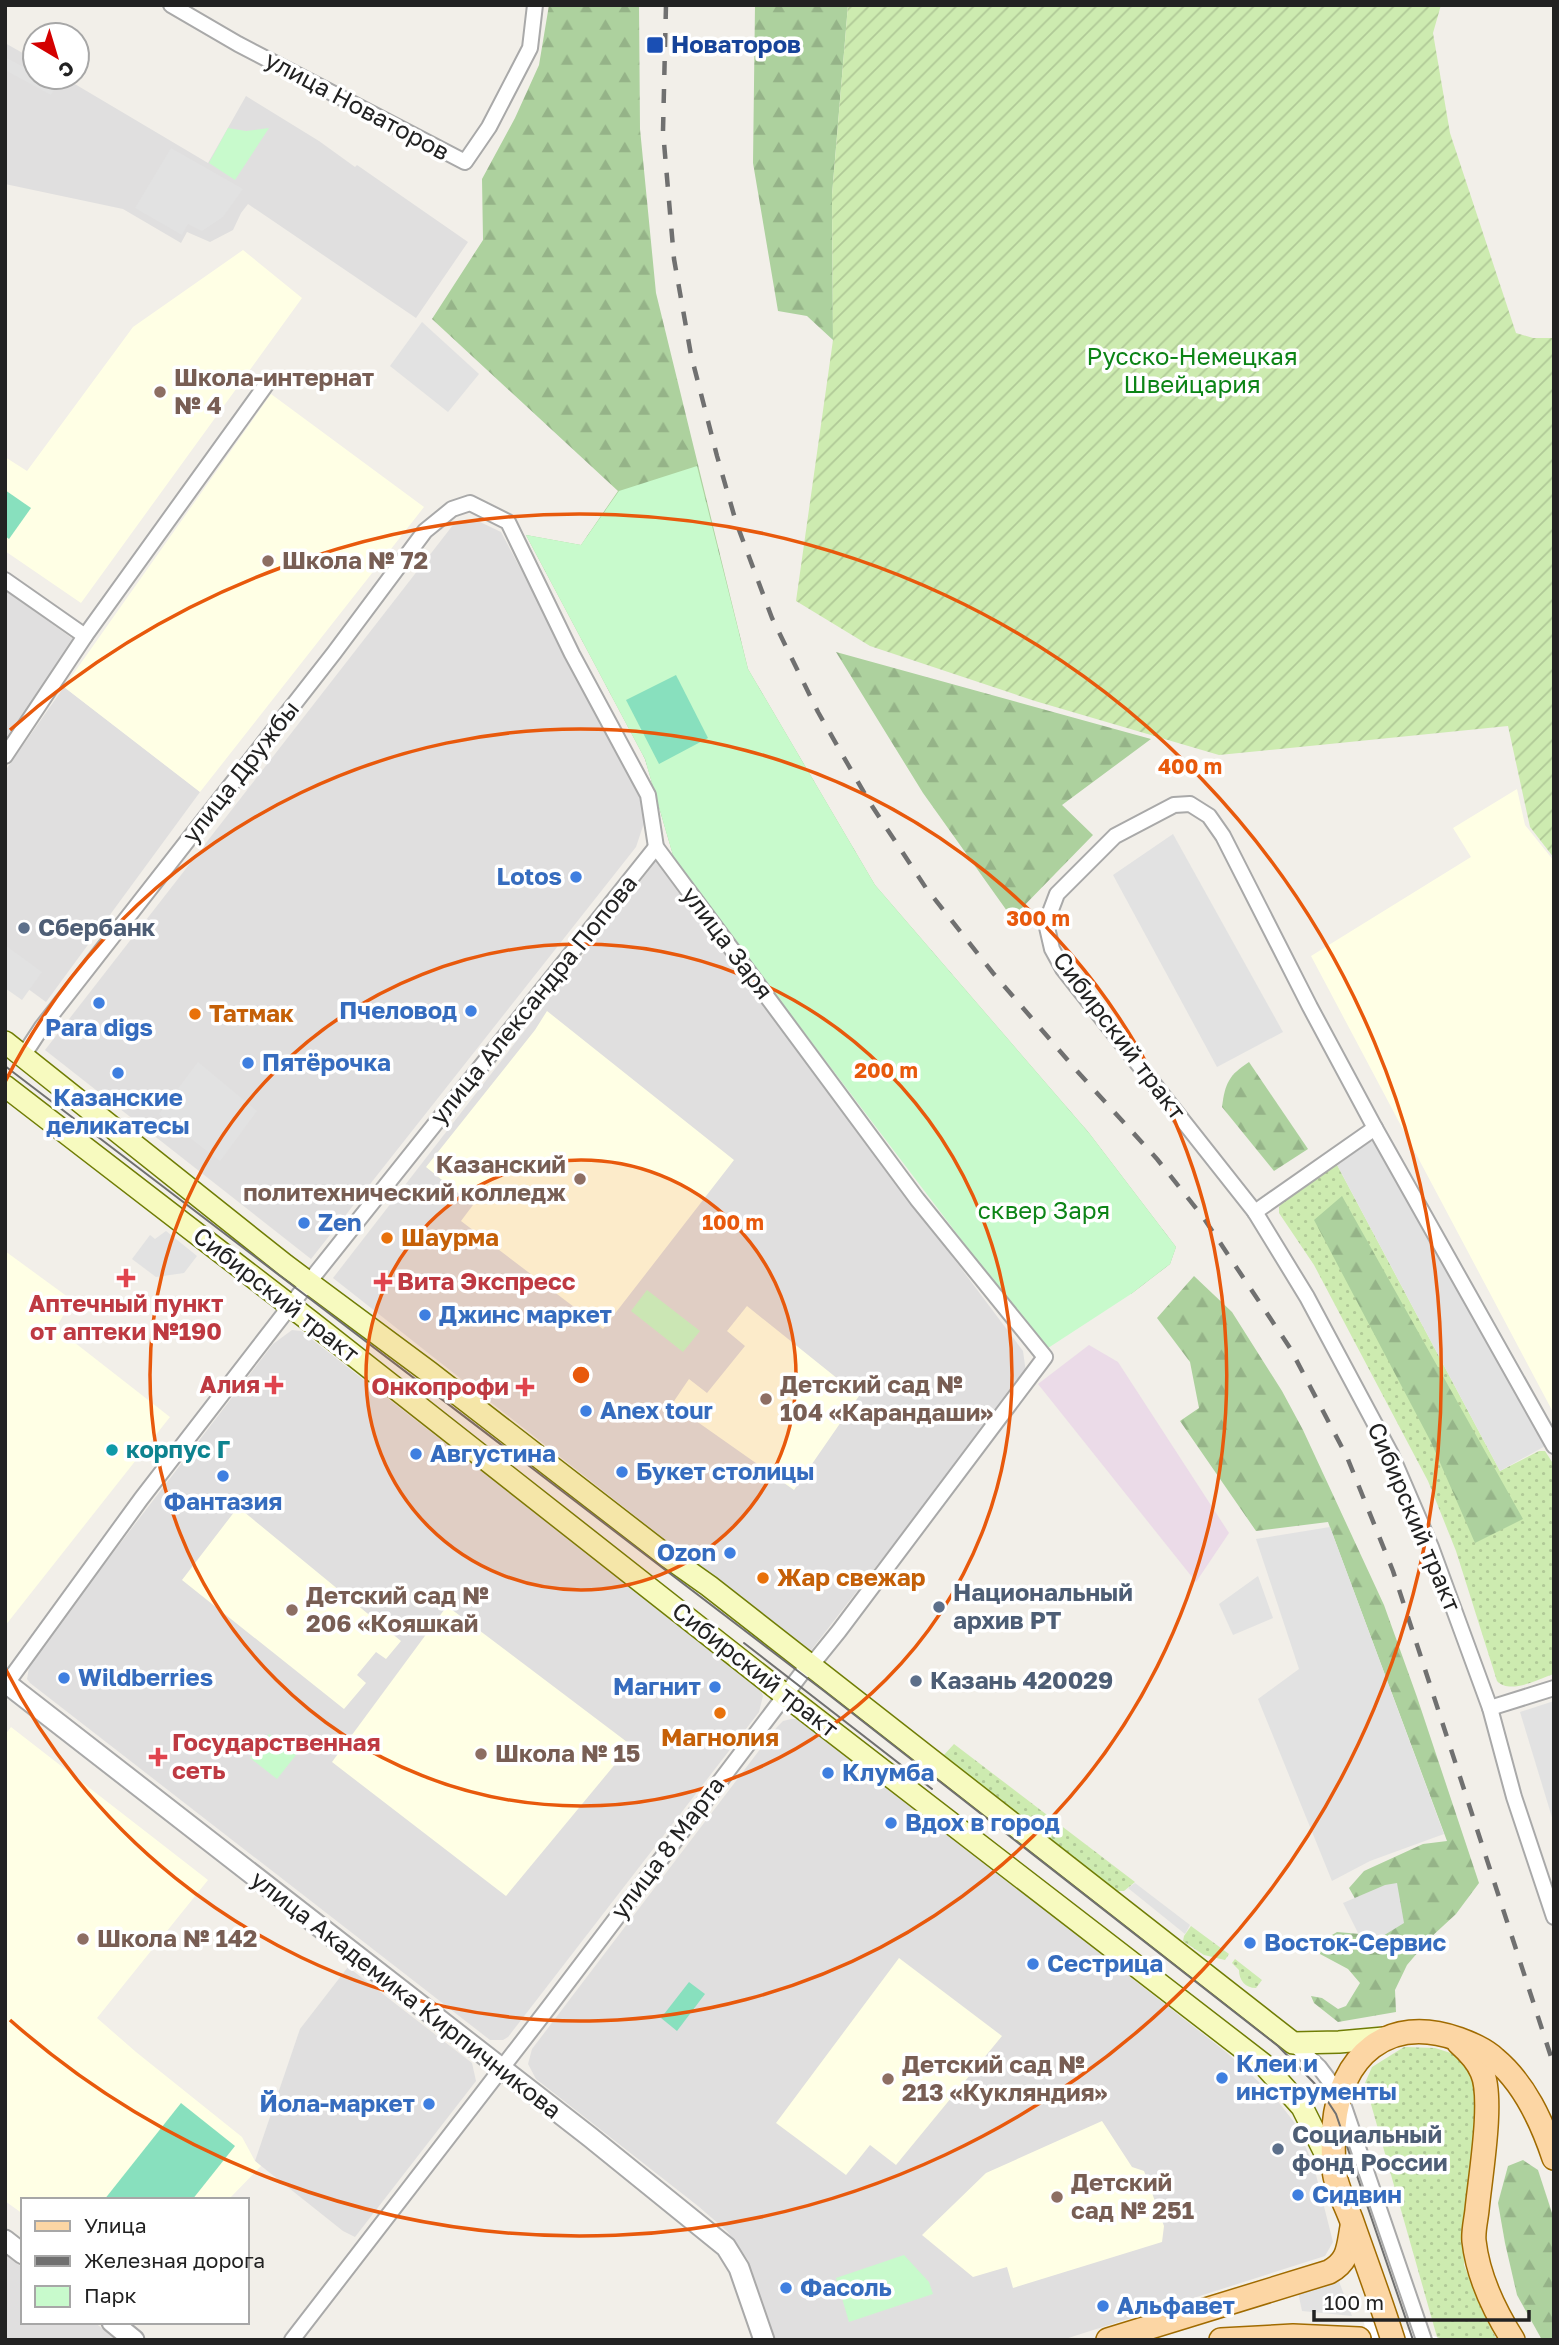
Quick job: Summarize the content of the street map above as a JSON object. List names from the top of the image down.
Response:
{
  "streets": {
    "main road": ["Сибирский тракт"],
    "street": [
      "улица Новаторов",
      "улица Дружбы",
      "улица Заря",
      "улица Александра Попова",
      "улица 8 Марта",
      "улица Академика Кирпичникова"
    ]
  },
  "crossings": [
    ["улица Дружбы", "улица Заря"],
    ["улица Дружбы", "Сибирский тракт"],
    ["улица Заря", "улица Александра Попова"],
    ["улица Заря", "улица 8 Марта"],
    ["улица Александра Попова", "Сибирский тракт"],
    ["улица Александра Попова", "улица Академика Кирпичникова"],
    ["Сибирский тракт", "улица 8 Марта"],
    ["улица 8 Марта", "улица Академика Кирпичникова"]
  ],
  "parks": ["Русско-Немецкая Швейцария", "сквер Заря"],
  "places": {
    "transit": ["Новаторов"],
    "other": [
      "Школа-интернат № 4",
      "Школа № 72",
      "Lotos",
      "Сбербанк",
      "Para digs",
      "Пчеловод",
      "Татмак",
      "Пятёрочка",
      "Казанские деликатесы",
      "Казанский политехнический колледж",
      "Zen",
      "Шаурма",
      "Джинс маркет",
      "Детский сад № 104 «Карандаши»",
      "Anex tour",
      "корпус Г",
      "Августина",
      "Букет столицы",
      "Фантазия",
      "Ozon",
      "Жар свежар",
      "Национальный архив РТ",
      "Детский сад № 206 «Кояшкай",
      "Wildberries",
      "Казань 420029",
      "Магнит",
      "Магнолия",
      "Школа № 15",
      "Клумба",
      "Вдох в город",
      "Школа № 142",
      "Восток-Сервис",
      "Сестрица",
      "Клеи и инструменты",
      "Детский сад № 213 «Кукляндия»",
      "Йола-маркет",
      "Социальный фонд России",
      "Сидвин",
      "Детский сад № 251",
      "Фасоль",
      "Альфавет"
    ],
    "health": [
      "Аптечный пункт от аптеки №190",
      "Вита Экспресс",
      "Алия",
      "Онкопрофи",
      "Государственная сеть"
    ]
  },
  "legend": ["Улица", "Железная дорога", "Парк"],
  "scale_bar": "100 m",
  "north": "bottom right",
  "rings": [
    "400 m",
    "300 m",
    "200 m",
    "100 m"
  ]
}
